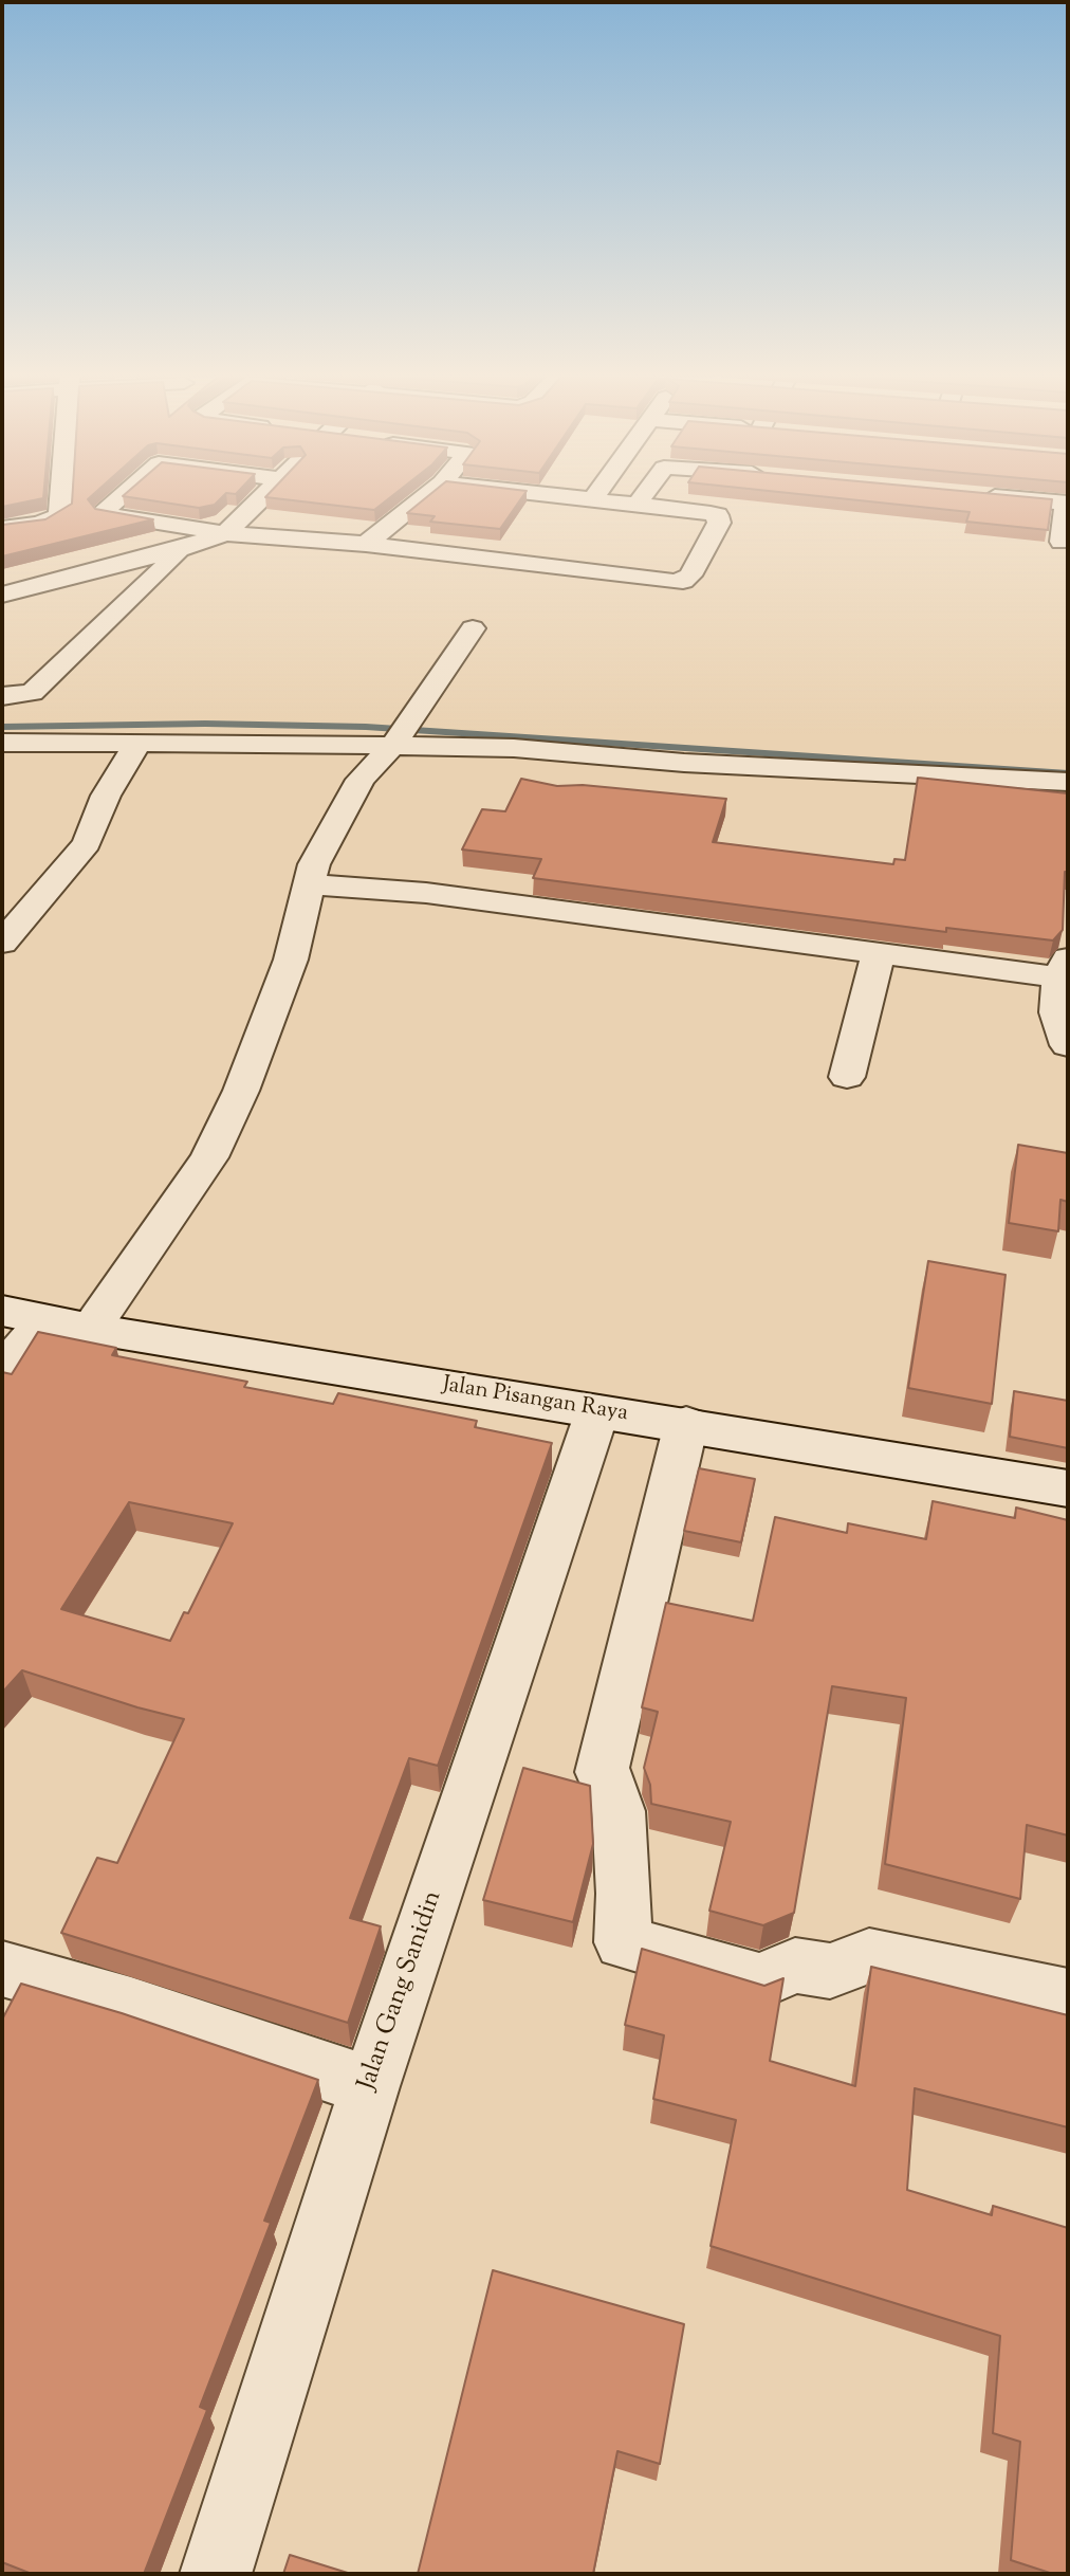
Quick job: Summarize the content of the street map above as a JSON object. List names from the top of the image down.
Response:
{
  "streets": {
    "street": ["Jalan Pisangan Raya", "Jalan Gang Sanidin"]
  },
  "crossings": [
    ["Jalan Pisangan Raya", "Jalan Gang Sanidin"]
  ]
}
